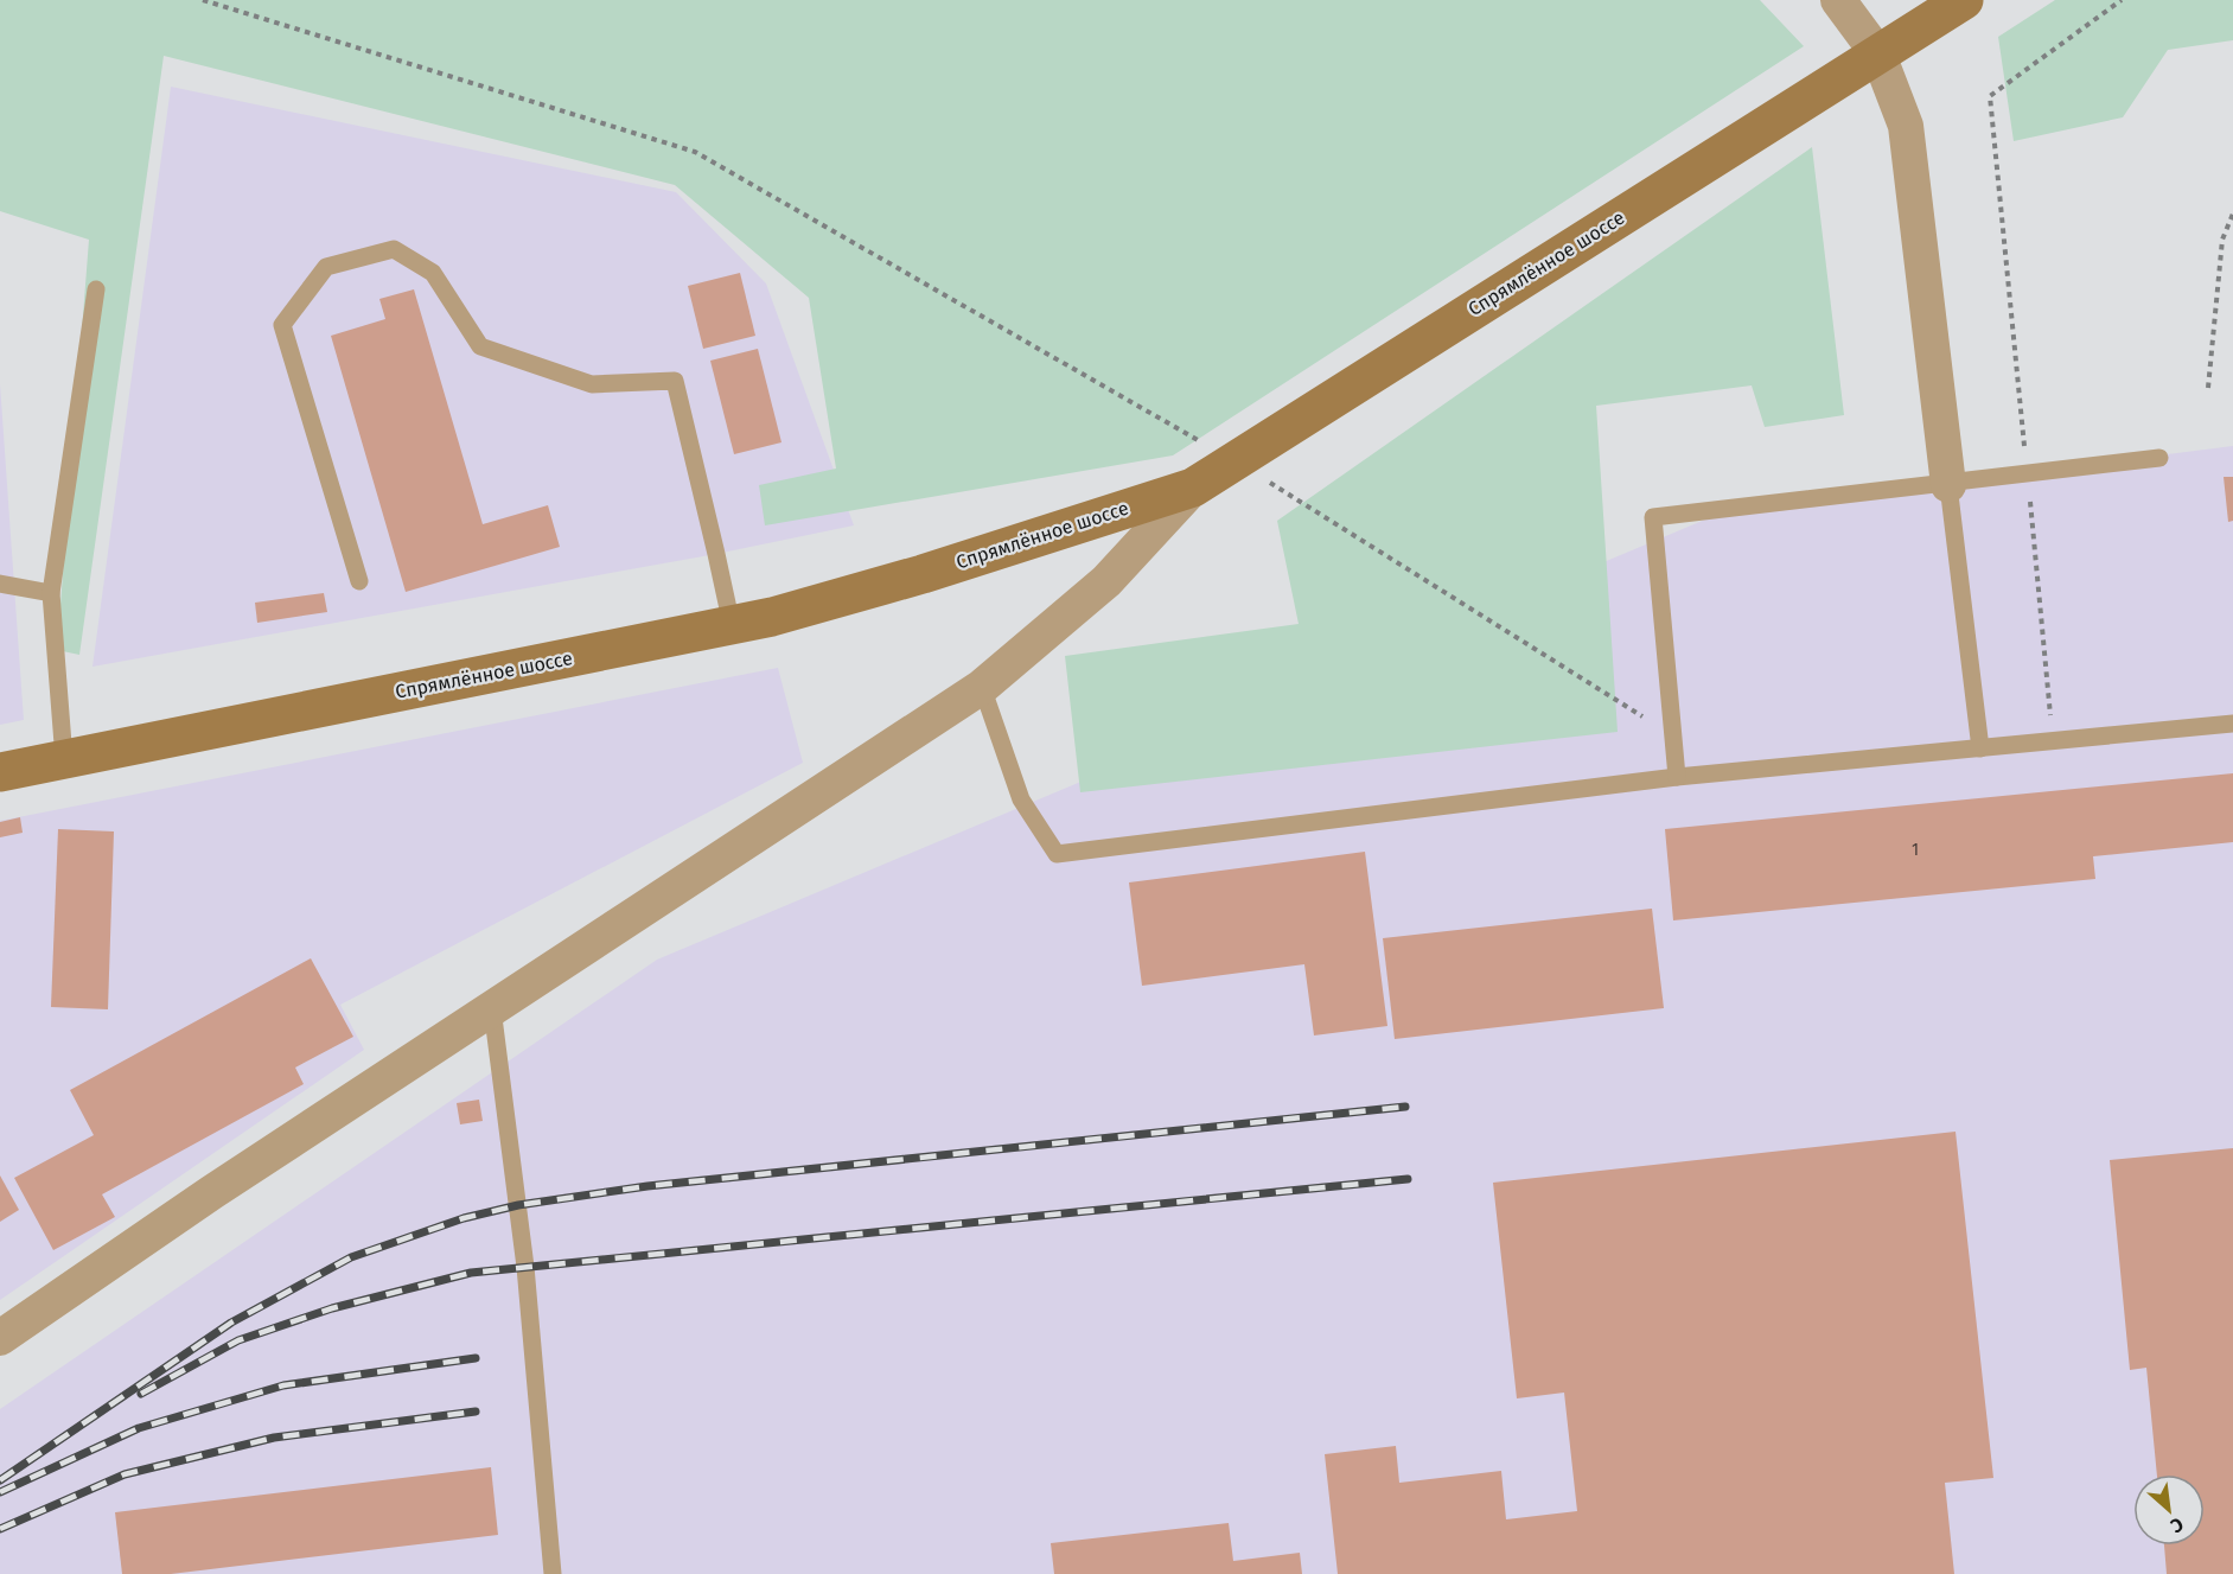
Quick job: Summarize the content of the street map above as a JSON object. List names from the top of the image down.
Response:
{
  "streets": {
    "main road": ["Спрямлённое шоссе"]
  },
  "house_numbers": ["1"],
  "north": "bottom right"
}
